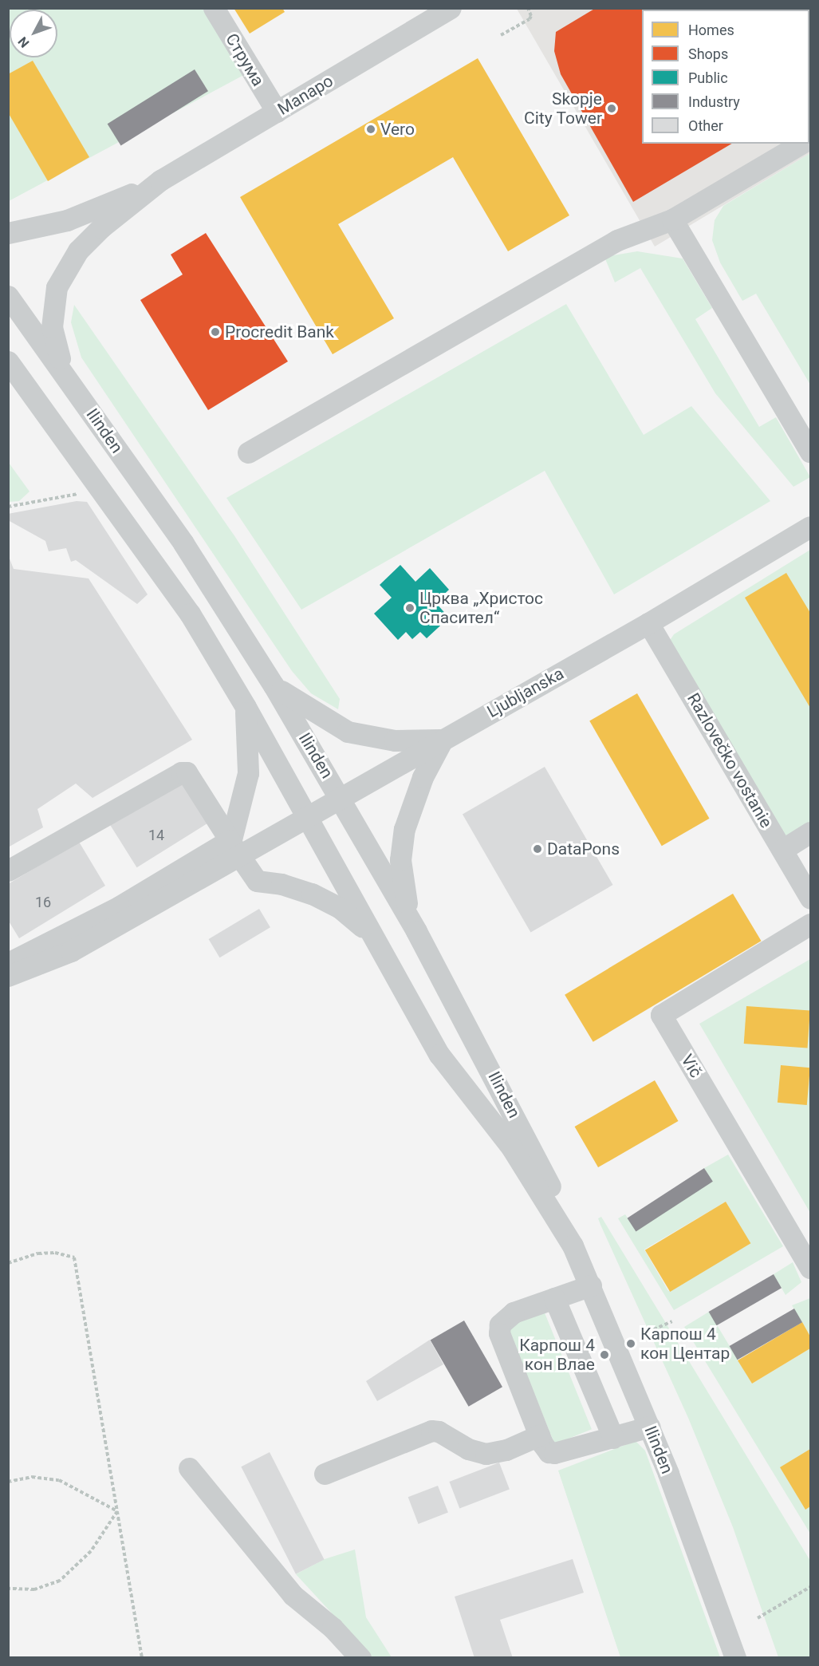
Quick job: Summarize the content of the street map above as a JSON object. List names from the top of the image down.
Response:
{
  "streets": {
    "street": [
      "Струма",
      "Manapo",
      "Ilinden",
      "Ljubljanska",
      "Razlovečko vostanie",
      "Vič"
    ]
  },
  "crossings": [
    ["Струма", "Manapo"],
    ["Manapo", "Ilinden"],
    ["Ilinden", "Ljubljanska"],
    ["Ljubljanska", "Razlovečko vostanie"]
  ],
  "places": [
    "Skopje City Tower",
    "Vero",
    "Procredit Bank",
    "Црква „Христос Спасител“",
    "DataPons",
    "Карпош 4 кон Центар",
    "Карпош 4 кон Влае"
  ],
  "house_numbers": ["14", "16"],
  "legend": [
    "Homes",
    "Shops",
    "Public",
    "Industry",
    "Other"
  ],
  "north": "bottom left"
}
